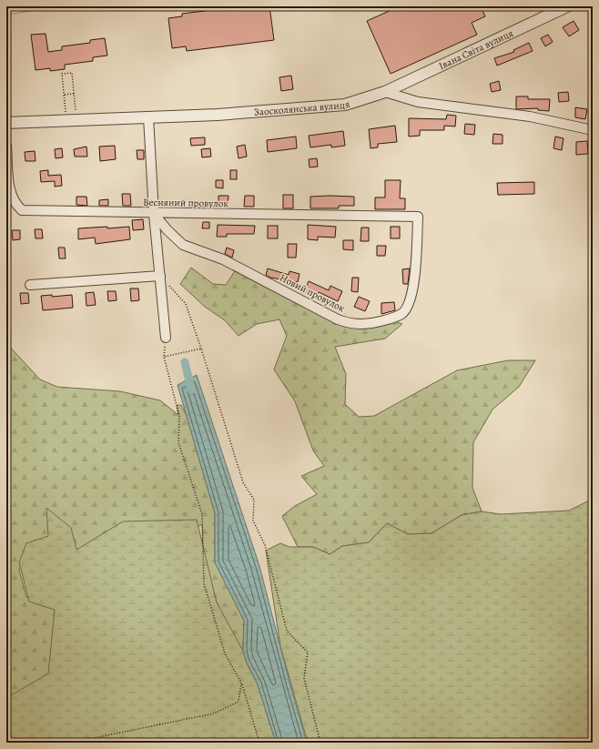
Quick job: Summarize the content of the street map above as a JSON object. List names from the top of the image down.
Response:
{
  "streets": {
    "street": [
      "Івана Світа вулиця",
      "Заосколянська вулиця",
      "Весняний провулок",
      "Новий провулок"
    ]
  },
  "crossings": [
    ["Івана Світа вулиця", "Заосколянська вулиця"],
    ["Весняний провулок", "Новий провулок"]
  ]
}
